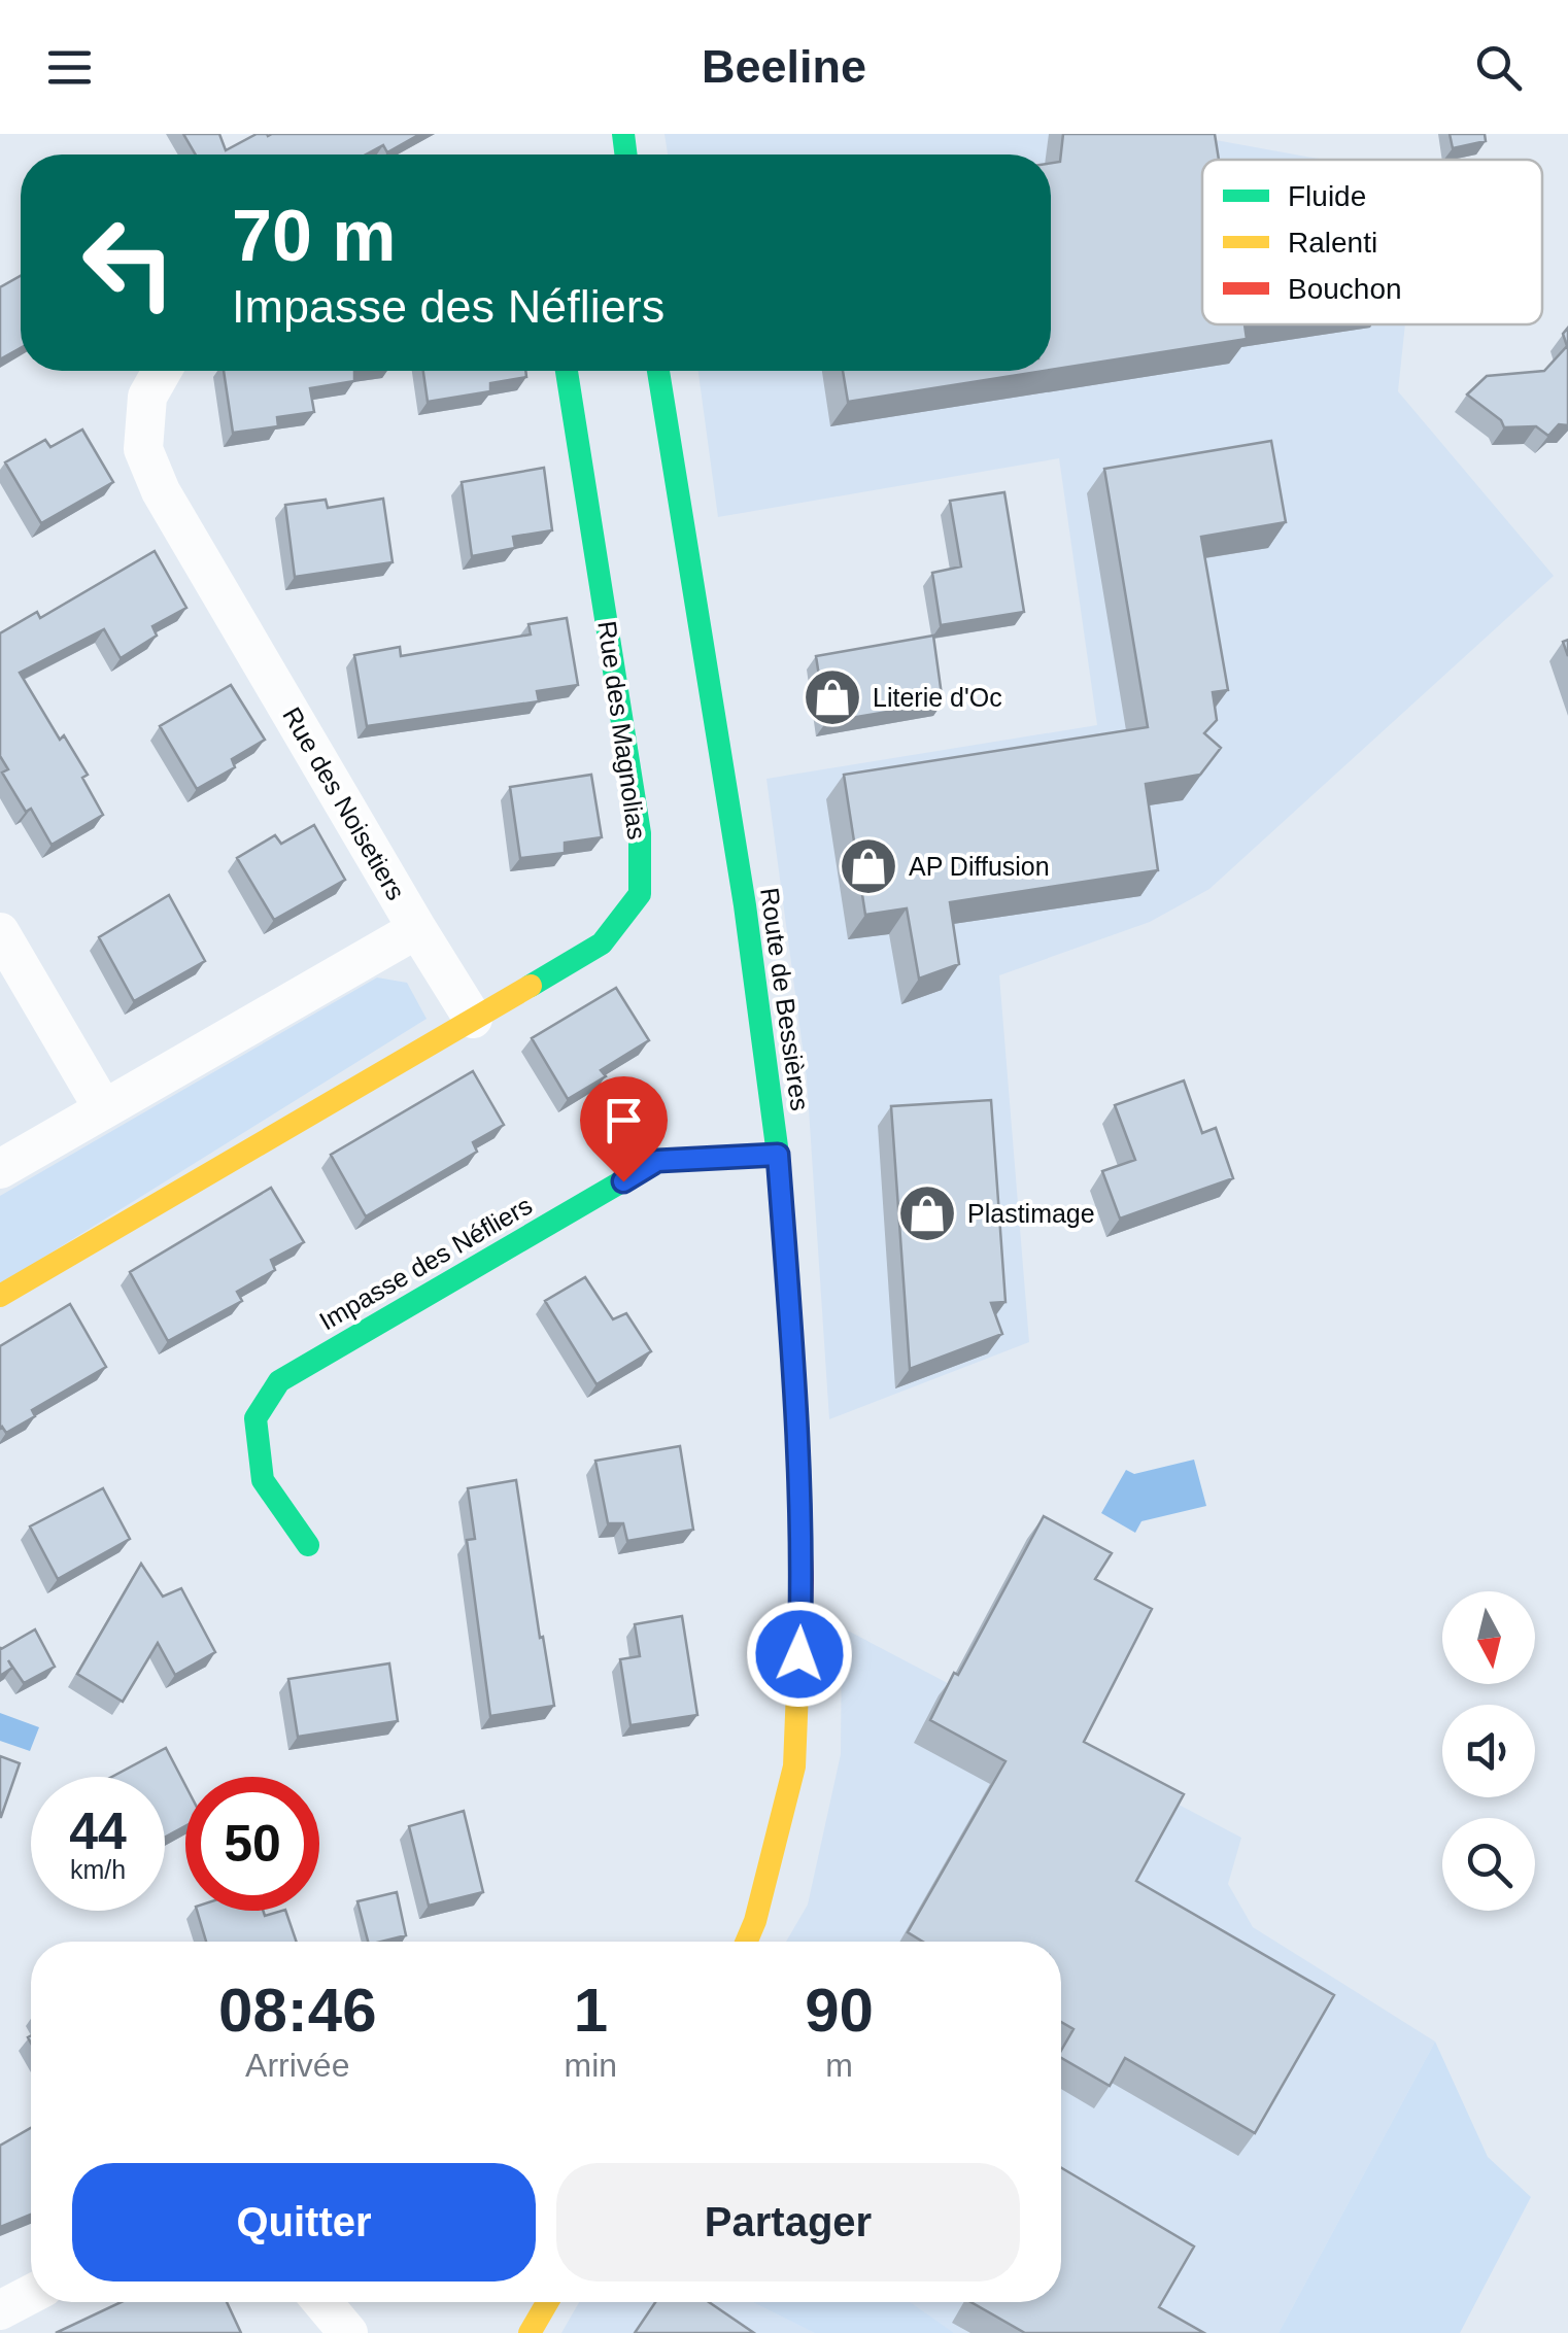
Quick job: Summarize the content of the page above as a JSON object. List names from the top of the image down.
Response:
{
  "streets": {
    "street": [
      "Rue des Magnolias",
      "Rue des Noisetiers",
      "Route de Bessières",
      "Impasse des Néfliers"
    ]
  },
  "crossings": [
    ["Route de Bessières", "Impasse des Néfliers"]
  ],
  "places": {
    "shop": ["Literie d'Oc", "AP Diffusion", "Plastimage"]
  },
  "legend": ["Fluide", "Ralenti", "Bouchon"],
  "north": "bottom",
  "page": {
    "header": "Beeline",
    "turn": ["70 m", "Impasse des Néfliers"],
    "speed": "44 km/h",
    "limit": "50",
    "eta": [
      "08:46",
      "Arrivée",
      "1",
      "min",
      "90",
      "m"
    ],
    "buttons": ["Quitter", "Partager"]
  }
}
